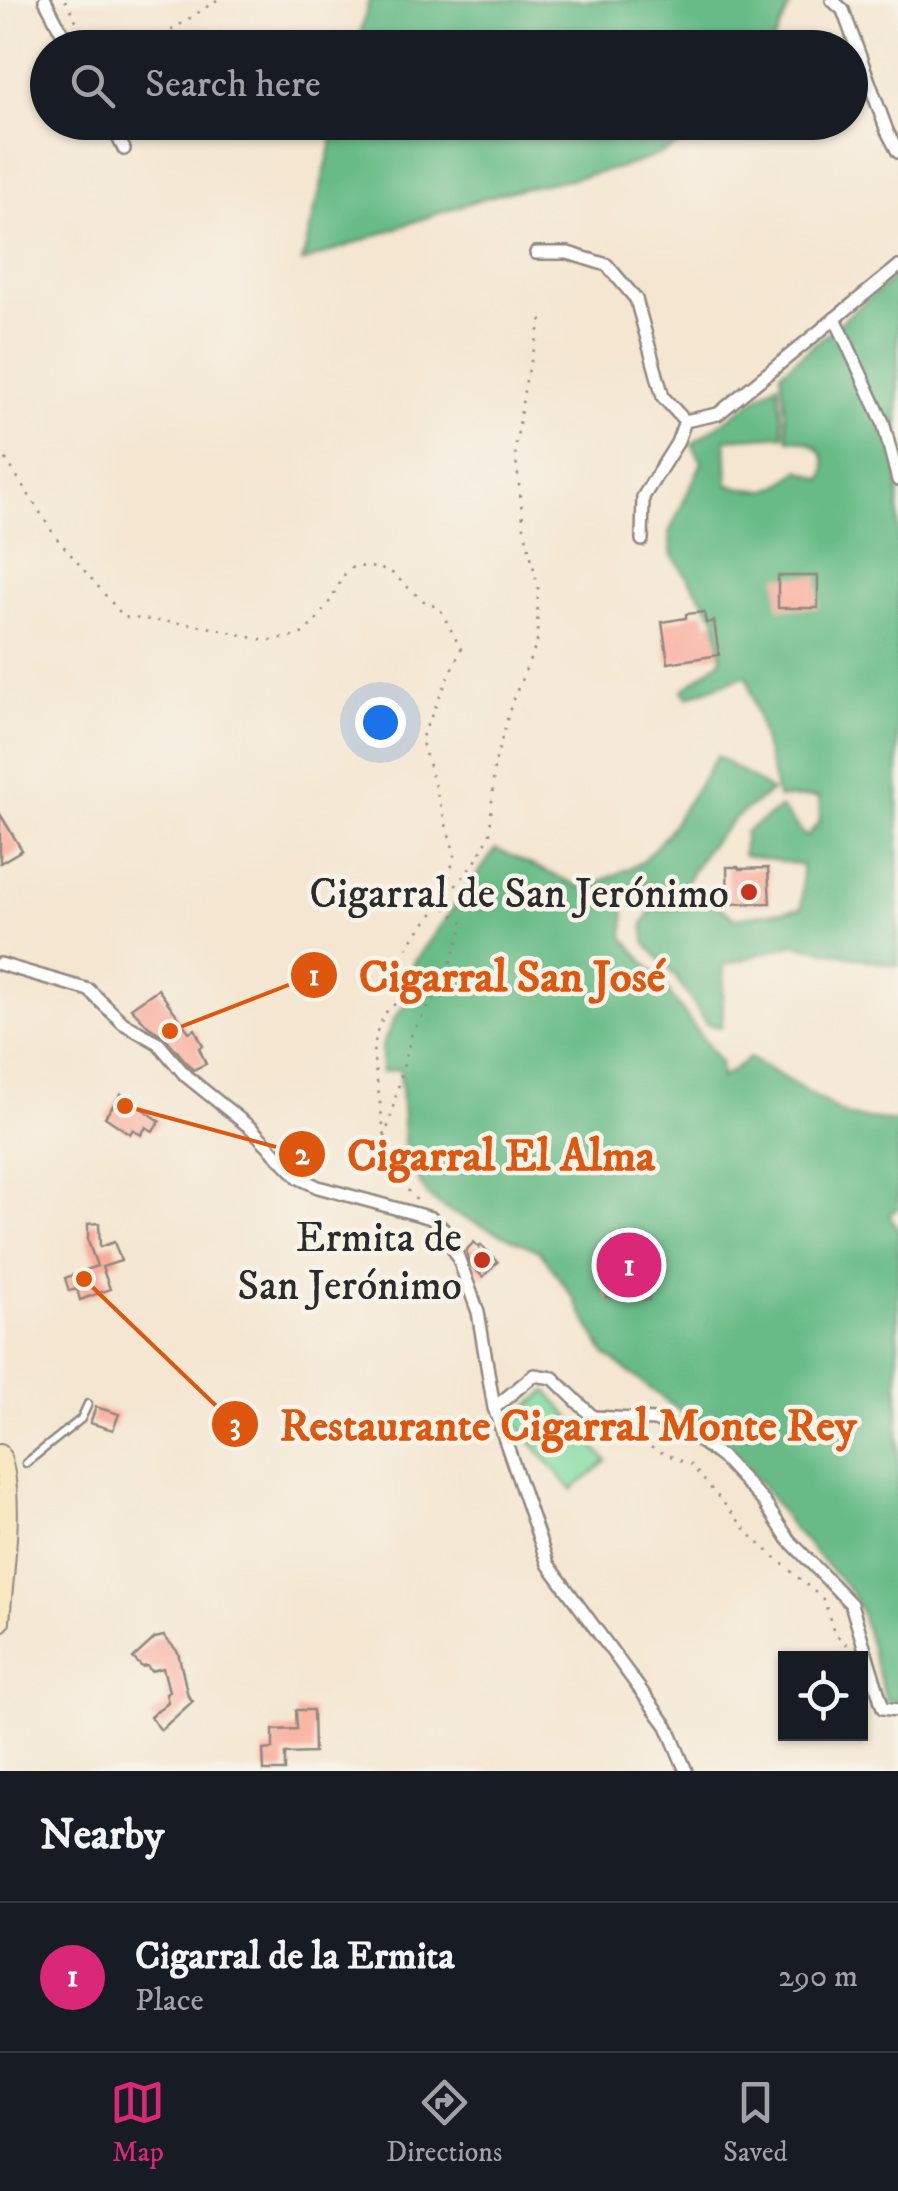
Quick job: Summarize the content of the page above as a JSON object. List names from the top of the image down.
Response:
{
  "places": [
    "Cigarral de San Jerónimo",
    "Cigarral San José",
    "Cigarral El Alma",
    "Ermita de San Jerónimo",
    "Restaurante Cigarral Monte Rey"
  ],
  "page": {
    "search": "Search here",
    "pins": "1",
    "heading": "Nearby",
    "list": [
      {
        "mark": "1",
        "name": "Cigarral de la Ermita",
        "note": "Place",
        "value": "290 m"
      }
    ],
    "nav": ["Map", "Directions", "Saved"]
  }
}
